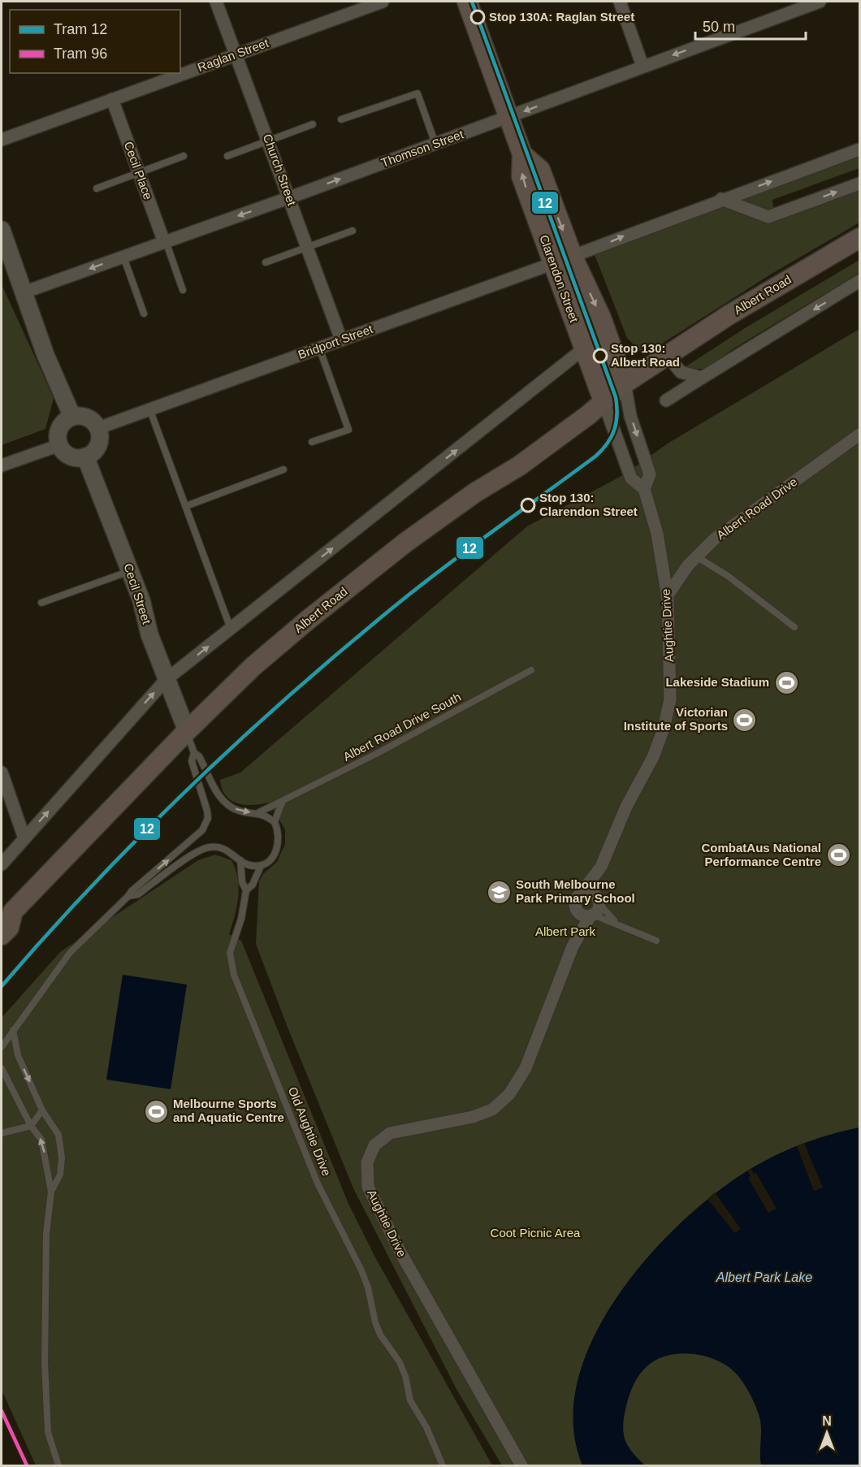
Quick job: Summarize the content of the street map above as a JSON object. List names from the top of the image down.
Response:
{
  "streets": {
    "main road": ["Clarendon Street", "Albert Road"],
    "street": [
      "Raglan Street",
      "Thomson Street",
      "Church Street",
      "Cecil Place",
      "Bridport Street",
      "Albert Road Drive",
      "Cecil Street",
      "Aughtie Drive"
    ],
    "lane": ["Albert Road Drive South", "Old Aughtie Drive"]
  },
  "crossings": [
    ["Raglan Street", "Church Street"],
    ["Raglan Street", "Cecil Place"],
    ["Thomson Street", "Church Street"],
    ["Thomson Street", "Cecil Place"],
    ["Thomson Street", "Clarendon Street"],
    ["Church Street", "Bridport Street"],
    ["Clarendon Street", "Albert Road"],
    ["Clarendon Street", "Bridport Street"],
    ["Clarendon Street", "Aughtie Drive"],
    ["Albert Road", "Cecil Street"],
    ["Albert Road", "Aughtie Drive"],
    ["Bridport Street", "Cecil Street"],
    ["Albert Road Drive", "Aughtie Drive"]
  ],
  "water": ["Albert Park Lake"],
  "parks": ["Albert Park", "Coot Picnic Area"],
  "places": {
    "other": ["Stop 130A: Raglan Street", "Stop 130: Albert Road", "Stop 130: Clarendon Street"],
    "sports": [
      "Lakeside Stadium",
      "Victorian Institute of Sports",
      "CombatAus National Performance Centre",
      "Melbourne Sports and Aquatic Centre"
    ],
    "school or university": ["South Melbourne Park Primary School"]
  },
  "lines": ["tram line 12", "tram line 96"],
  "legend": ["Tram 12", "Tram 96"],
  "scale_bar": "50 m",
  "north": "top"
}
